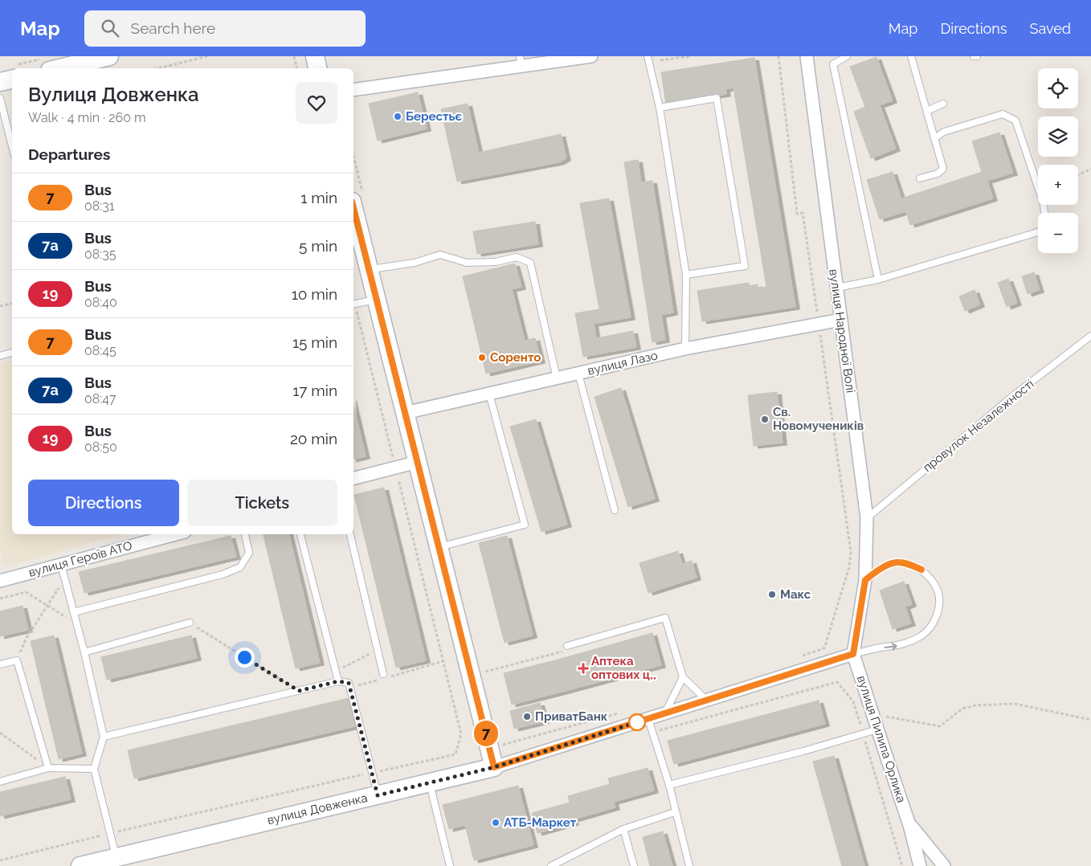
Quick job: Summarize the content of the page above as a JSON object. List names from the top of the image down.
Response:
{
  "streets": {
    "street": [
      "вулиця Народної Волі",
      "вулиця Лазо",
      "вулиця Героїв АТО",
      "вулиця Пилипа Орлика",
      "вулиця Довженка"
    ],
    "lane": ["провулок Незалежності"]
  },
  "crossings": [
    ["вулиця Народної Волі", "вулиця Лазо"],
    ["вулиця Народної Волі", "провулок Незалежності"],
    ["вулиця Народної Волі", "вулиця Пилипа Орлика"],
    ["вулиця Народної Волі", "вулиця Довженка"],
    ["вулиця Пилипа Орлика", "вулиця Довженка"]
  ],
  "places": {
    "other": [
      "Берестьє",
      "Соренто",
      "Св. Новомучеників",
      "Макс",
      "ПриватБанк",
      "АТБ-Маркет"
    ],
    "health": ["Аптека оптових ц‥"]
  },
  "lines": ["bus line 7"],
  "page": {
    "header": "Map",
    "search": "Search here",
    "nav": ["Map", "Directions", "Saved"],
    "on_map": "7",
    "map_buttons": ["+", "−"],
    "heading": [
      ["Вулиця Довженка", "Walk · 4 min · 260 m"],
      "Departures"
    ],
    "list": [
      {
        "mark": "7",
        "name": "Bus",
        "note": "08:31",
        "value": "1 min"
      },
      {
        "mark": "7а",
        "name": "Bus",
        "note": "08:35",
        "value": "5 min"
      },
      {
        "mark": "19",
        "name": "Bus",
        "note": "08:40",
        "value": "10 min"
      },
      {
        "mark": "7",
        "name": "Bus",
        "note": "08:45",
        "value": "15 min"
      },
      {
        "mark": "7а",
        "name": "Bus",
        "note": "08:47",
        "value": "17 min"
      },
      {
        "mark": "19",
        "name": "Bus",
        "note": "08:50",
        "value": "20 min"
      }
    ],
    "buttons": ["Directions", "Tickets"]
  }
}
